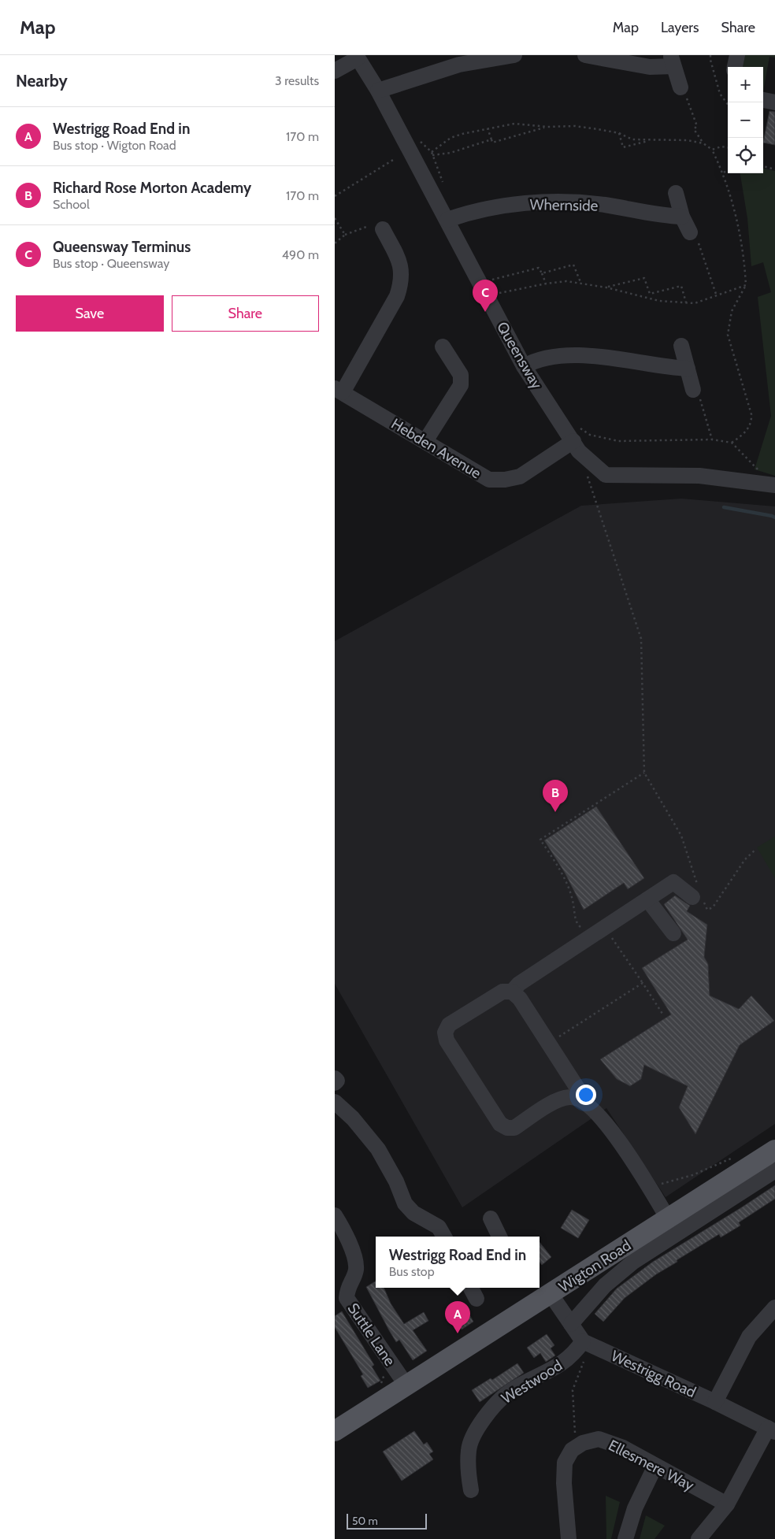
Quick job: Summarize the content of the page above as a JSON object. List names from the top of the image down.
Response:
{
  "streets": {
    "main road": ["Wigton Road"],
    "street": [
      "Whernside",
      "Queensway",
      "Hebden Avenue",
      "Suttle Lane",
      "Westrigg Road",
      "Westwood",
      "Ellesmere Way"
    ]
  },
  "crossings": [
    ["Whernside", "Queensway"],
    ["Queensway", "Hebden Avenue"],
    ["Wigton Road", "Suttle Lane"],
    ["Westrigg Road", "Westwood"]
  ],
  "scale_bar": "50 m",
  "page": {
    "header": "Map",
    "nav": ["Map", "Layers", "Share"],
    "heading": ["Nearby", "3 results"],
    "map_buttons": ["+", "−"],
    "list": [
      {
        "mark": "A",
        "name": "Westrigg Road End in",
        "note": "Bus stop · Wigton Road",
        "value": "170 m"
      },
      {
        "mark": "B",
        "name": "Richard Rose Morton Academy",
        "note": "School",
        "value": "170 m"
      },
      {
        "mark": "C",
        "name": "Queensway Terminus",
        "note": "Bus stop · Queensway",
        "value": "490 m"
      }
    ],
    "pins": ["C", "B", "A"],
    "buttons": ["Save", "Share"],
    "popup": ["Westrigg Road End in", "Bus stop"],
    "scale": "50 m"
  }
}
